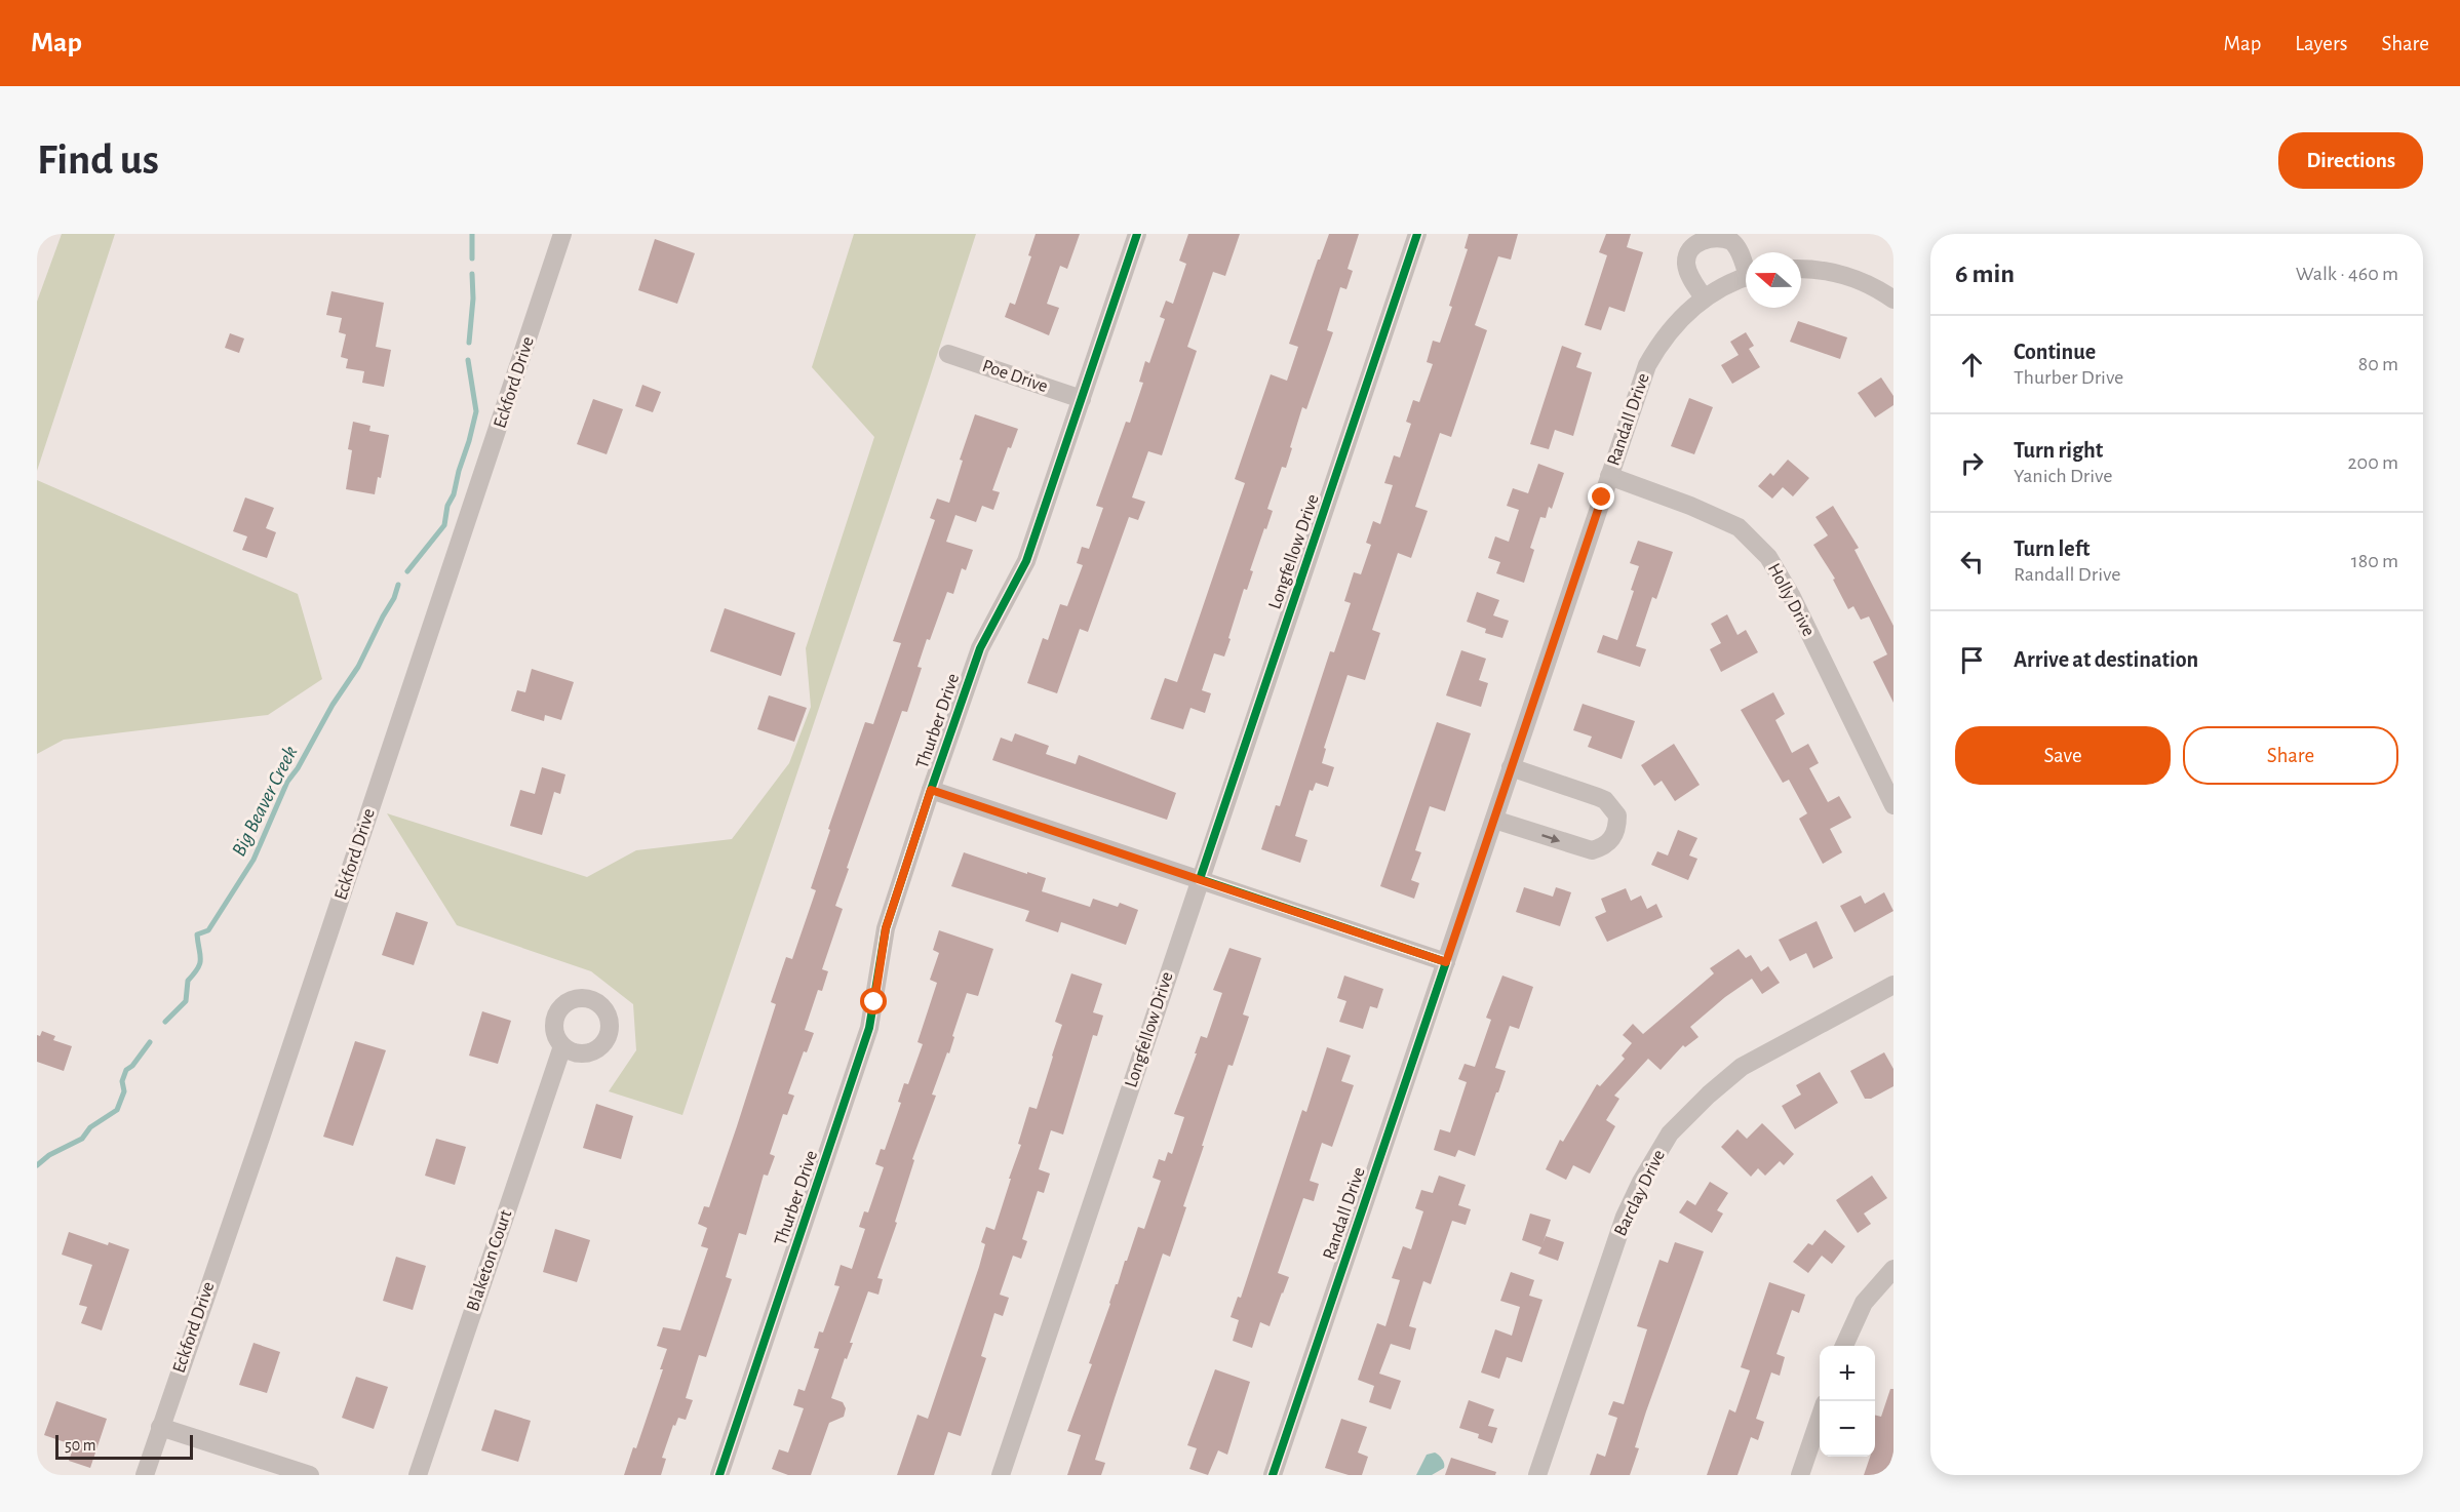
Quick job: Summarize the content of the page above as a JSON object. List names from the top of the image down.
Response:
{
  "streets": {
    "street": [
      "Poe Drive",
      "Eckford Drive",
      "Randall Drive",
      "Longfellow Drive",
      "Holly Drive",
      "Thurber Drive",
      "Barclay Drive",
      "Blaketon Court"
    ]
  },
  "crossings": [
    ["Poe Drive", "Thurber Drive"],
    ["Randall Drive", "Holly Drive"]
  ],
  "water": ["Big Beaver Creek"],
  "scale_bar": "50 m",
  "north": "left",
  "page": {
    "header": "Map",
    "nav": ["Map", "Layers", "Share"],
    "buttons": [
      "Directions",
      ["Save", "Share"]
    ],
    "title": "Find us",
    "heading": ["6 min", "Walk · 460 m"],
    "list": [
      ["Continue", "Thurber Drive", "80 m"],
      ["Turn right", "Yanich Drive", "200 m"],
      ["Turn left", "Randall Drive", "180 m"],
      "Arrive at destination"
    ],
    "map_buttons": ["+", "−"],
    "scale": "50 m"
  }
}
